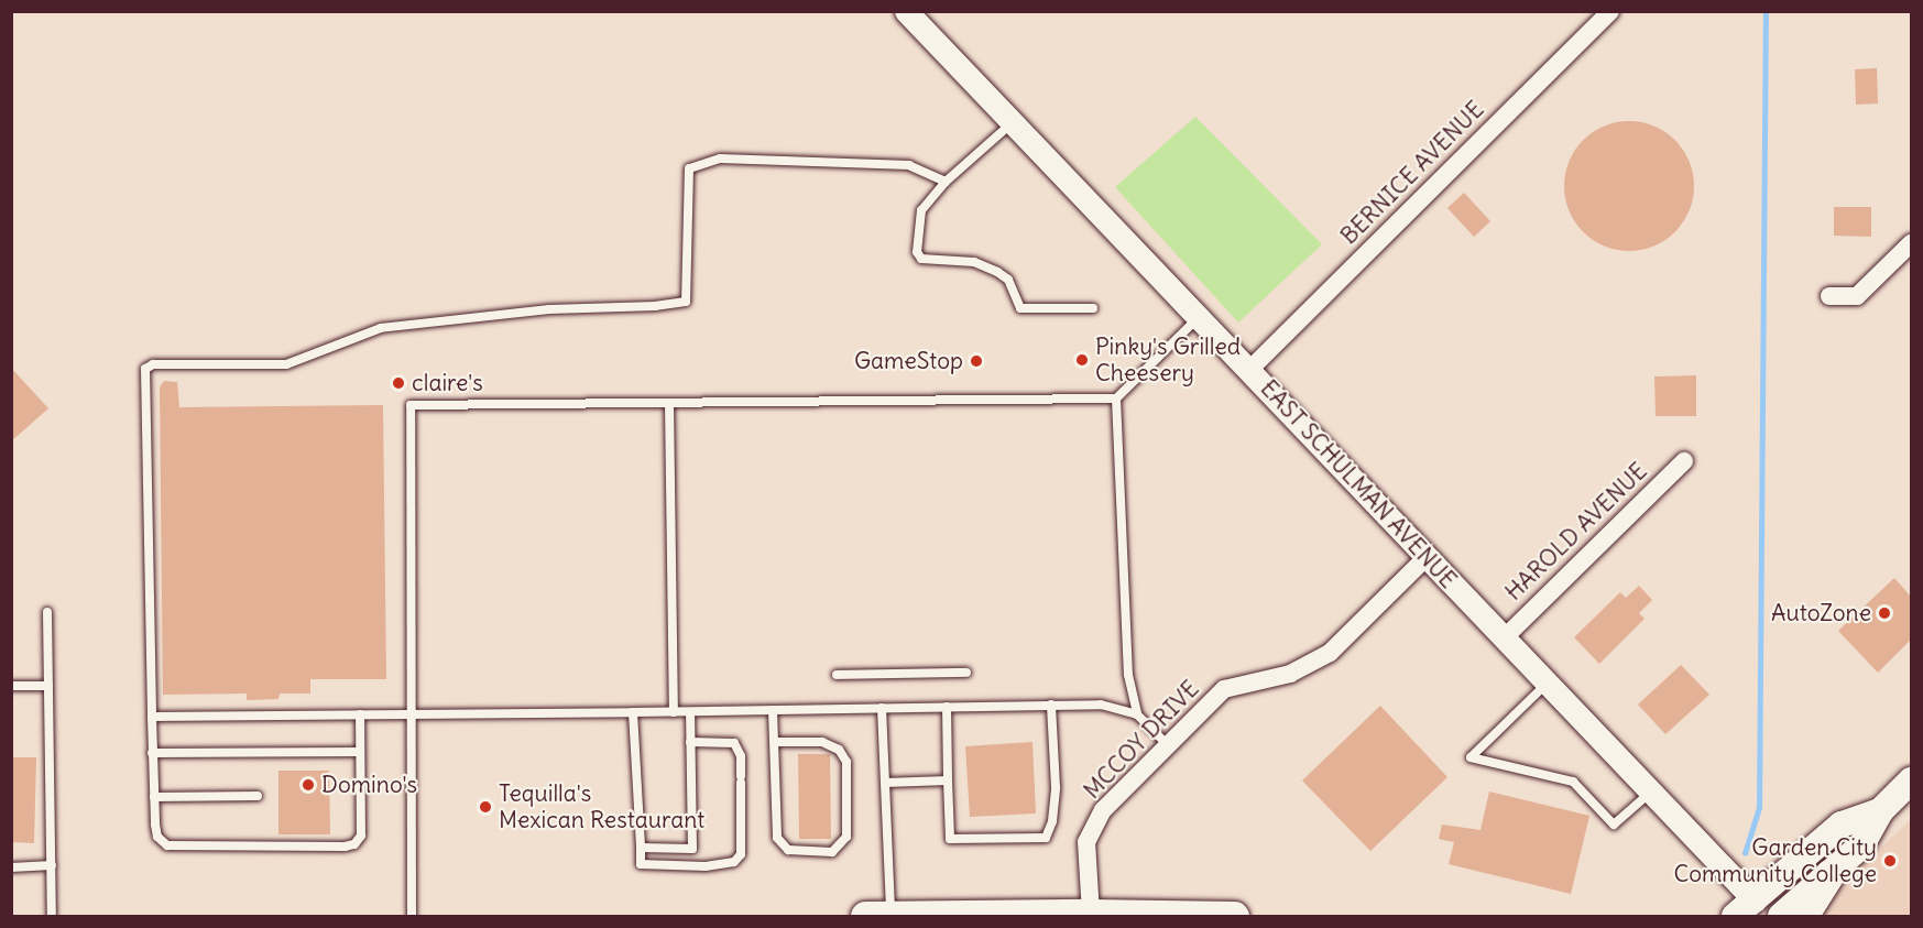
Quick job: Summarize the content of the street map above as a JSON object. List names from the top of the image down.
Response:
{
  "streets": {
    "street": [
      "BERNICE AVENUE",
      "EAST SCHULMAN AVENUE",
      "HAROLD AVENUE",
      "MCCOY DRIVE"
    ]
  },
  "crossings": [
    ["BERNICE AVENUE", "EAST SCHULMAN AVENUE"],
    ["EAST SCHULMAN AVENUE", "HAROLD AVENUE"],
    ["EAST SCHULMAN AVENUE", "MCCOY DRIVE"]
  ],
  "places": [
    "Pinky's Grilled Cheesery",
    "GameStop",
    "claire's",
    "AutoZone",
    "Domino's",
    "Tequilla's Mexican Restaurant",
    "Garden City Community College"
  ]
}
